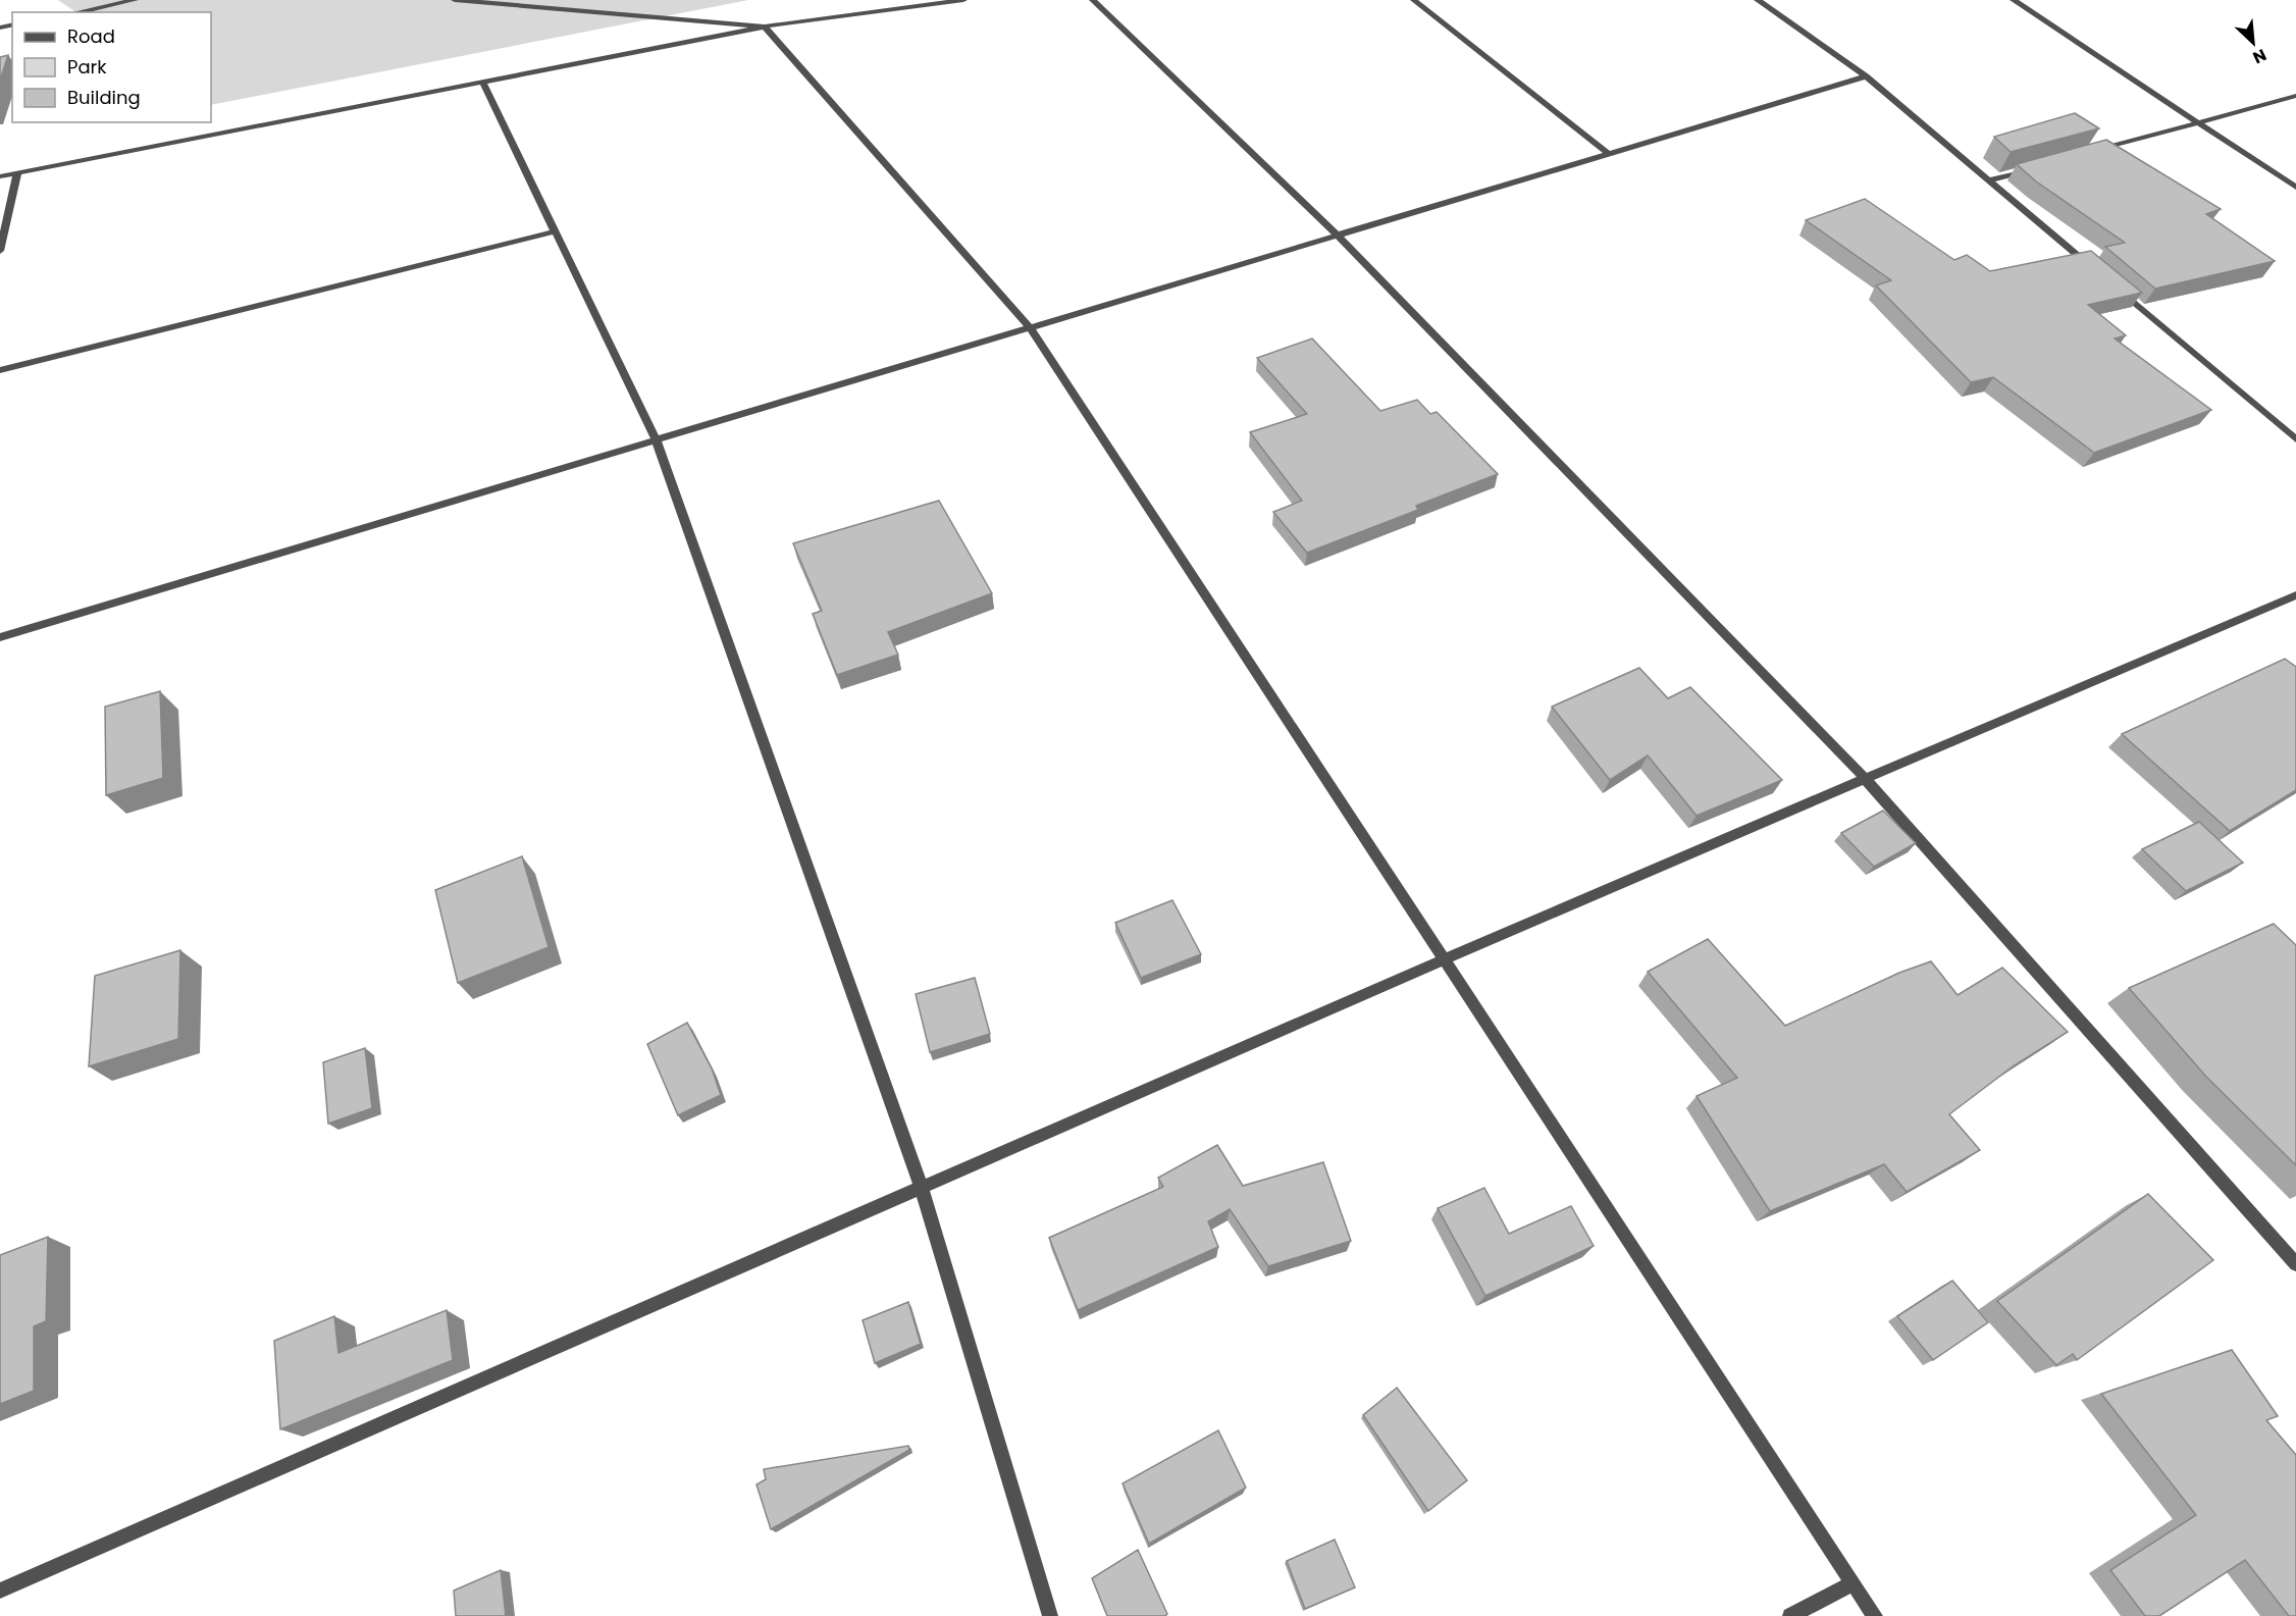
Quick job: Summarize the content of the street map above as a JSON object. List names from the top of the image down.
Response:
{
  "legend": ["Road", "Park", "Building"],
  "north": "bottom right"
}
